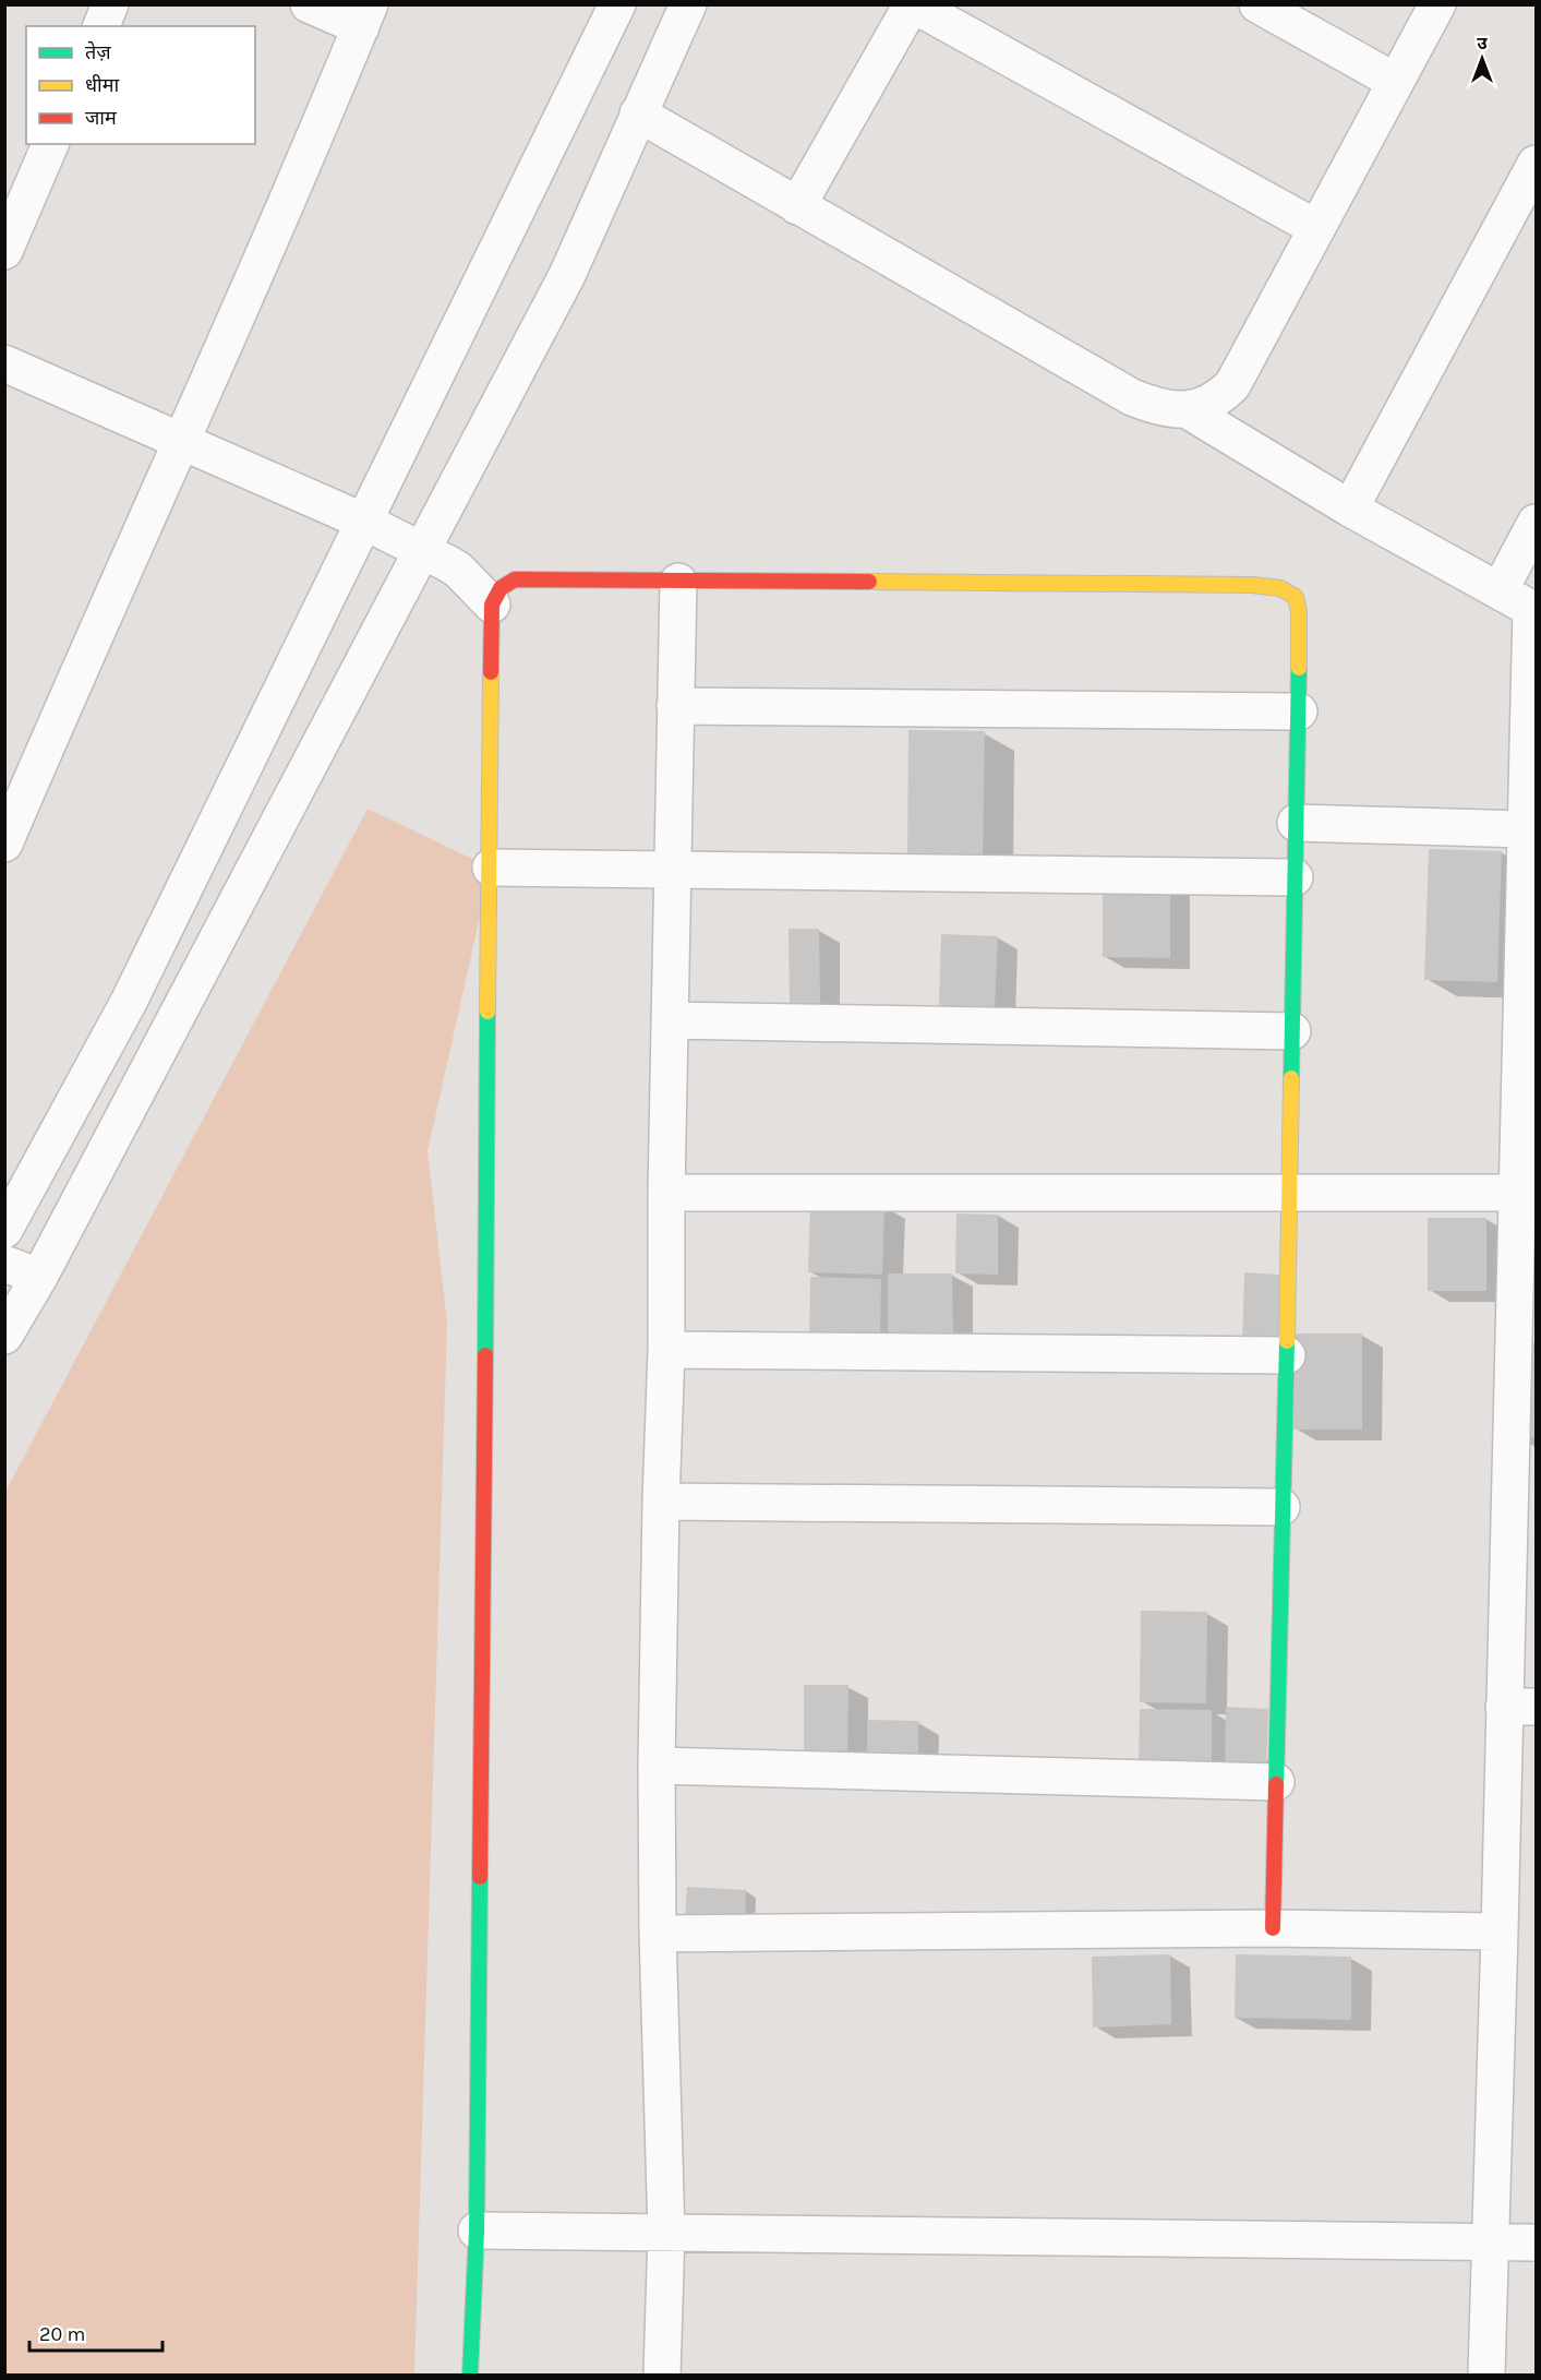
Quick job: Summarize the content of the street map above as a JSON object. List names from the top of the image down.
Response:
{
  "legend": ["तेज़", "धीमा", "जाम"],
  "scale_bar": "20 m",
  "north": "top"
}
